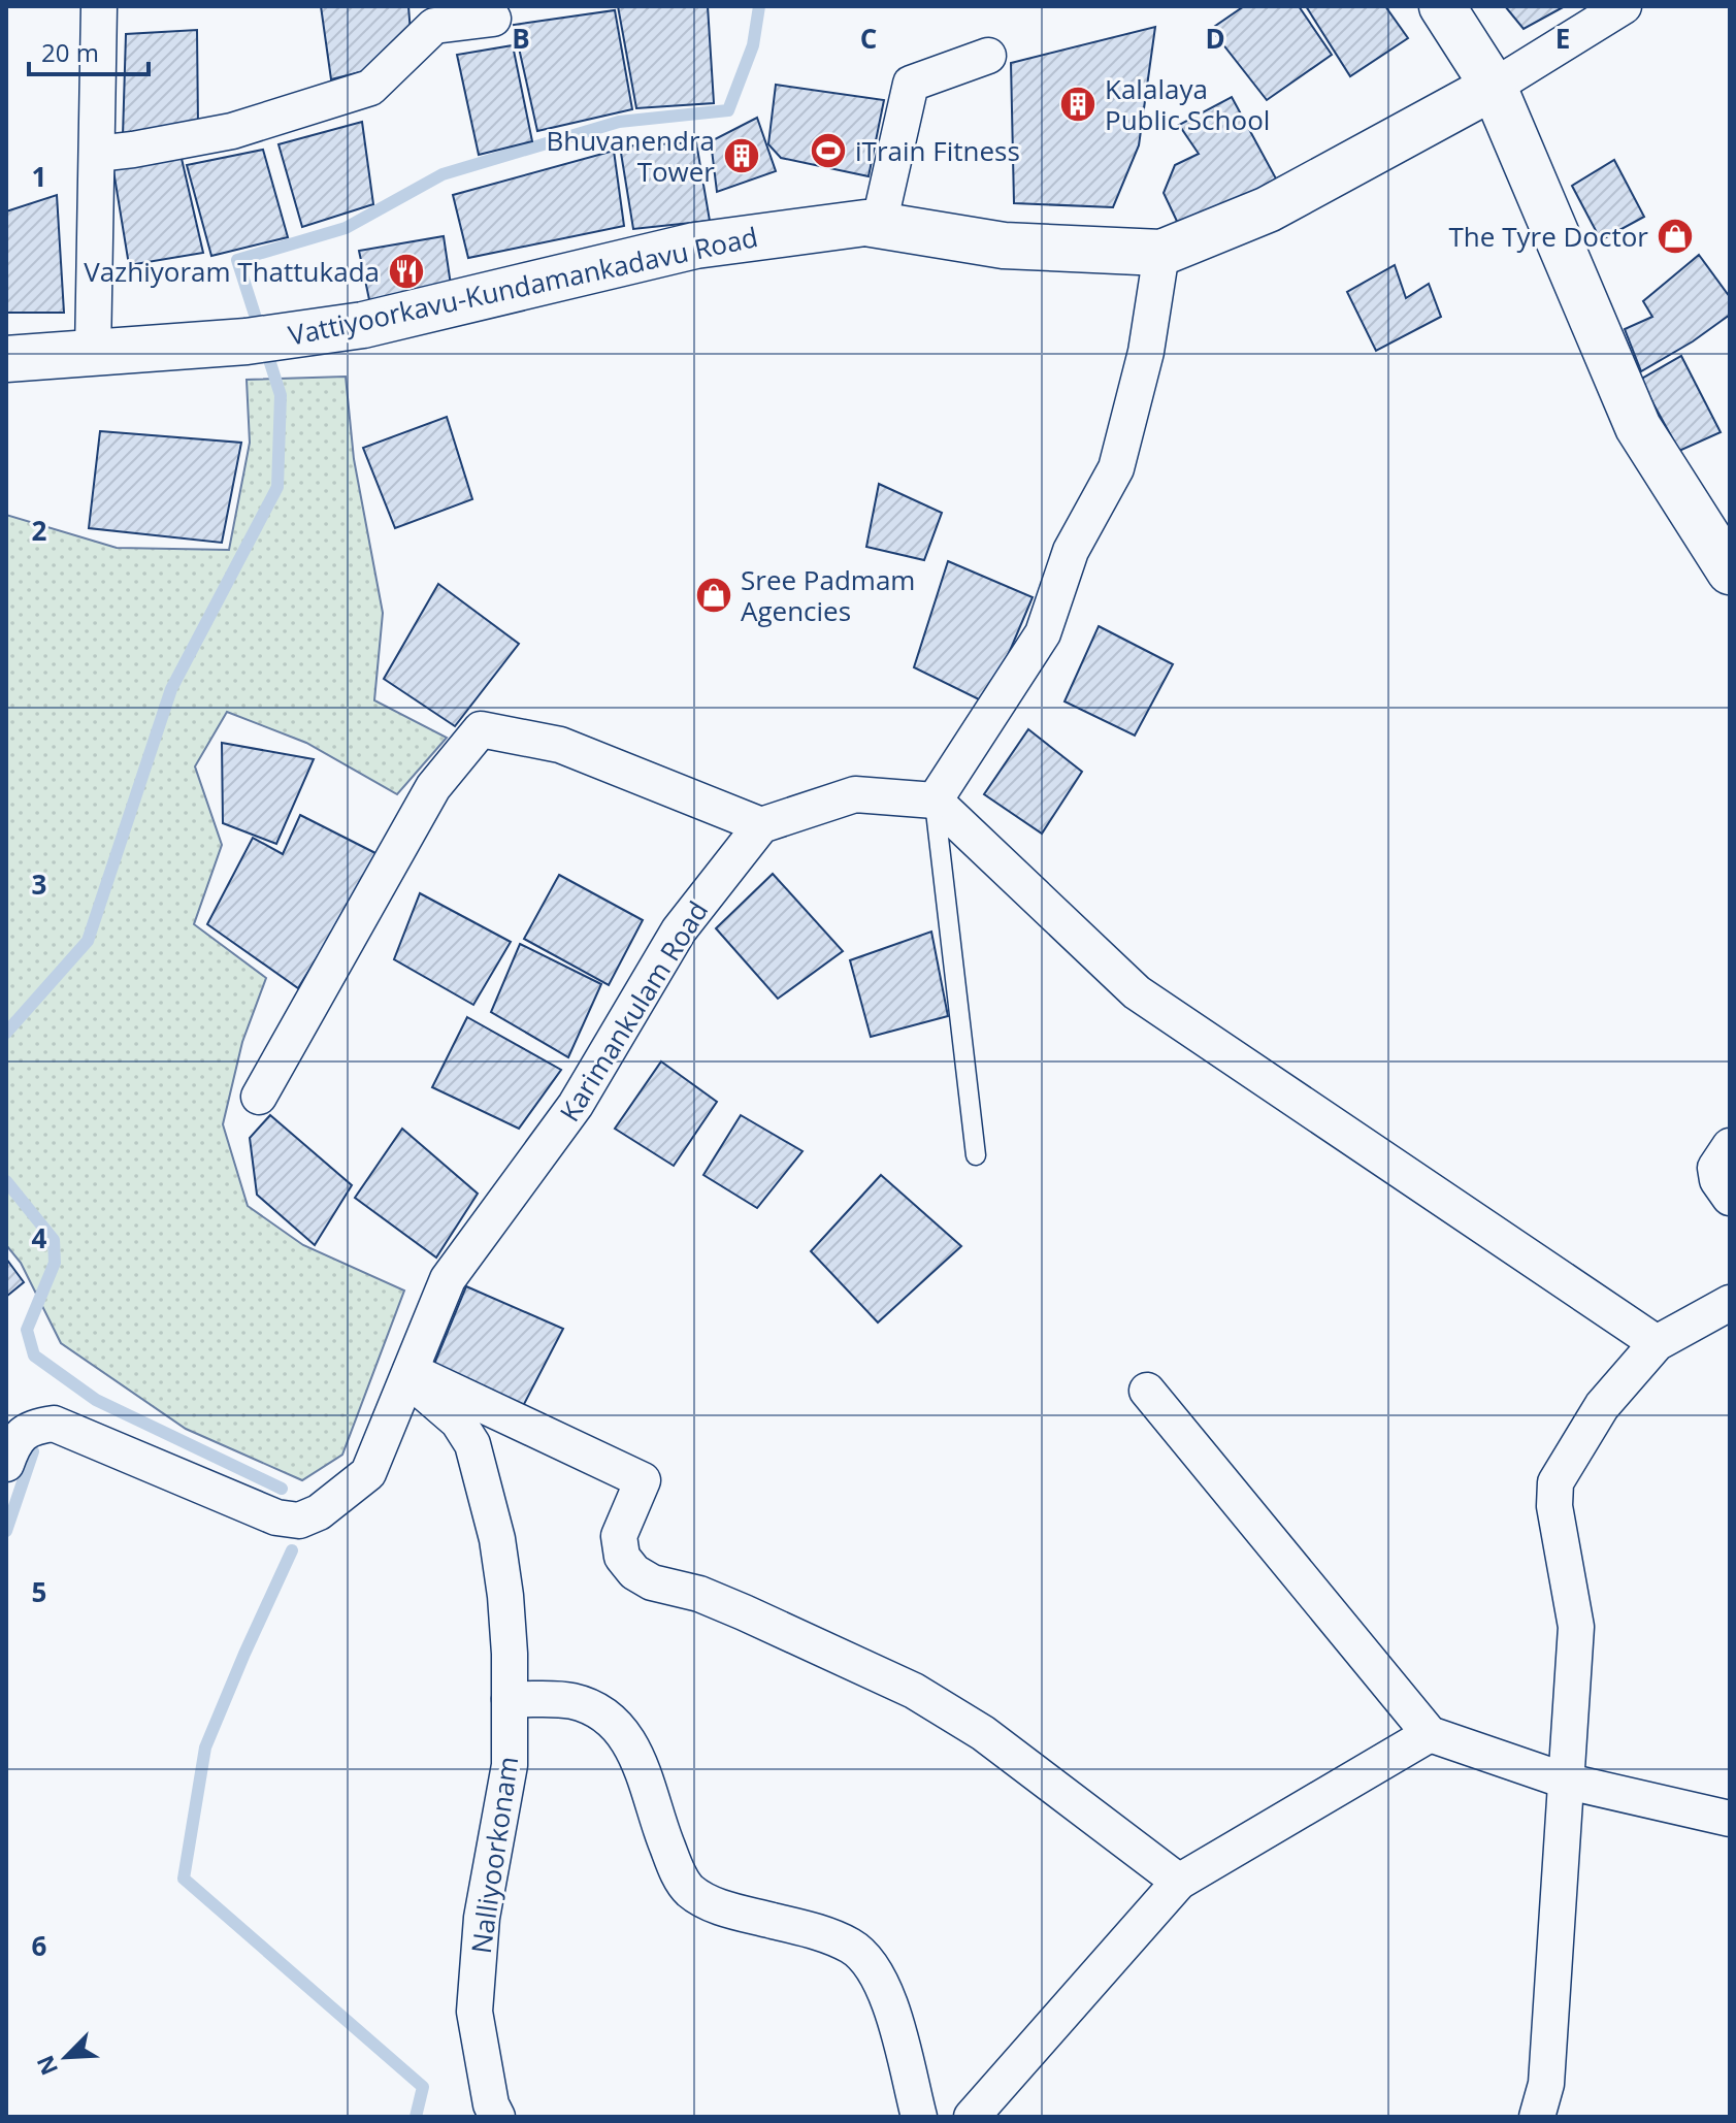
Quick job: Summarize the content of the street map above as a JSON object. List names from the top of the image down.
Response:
{
  "streets": {
    "street": ["Vattiyoorkavu-Kundamankadavu Road", "Karimankulam Road", "Nalliyoorkonam"]
  },
  "crossings": [
    ["Karimankulam Road", "Nalliyoorkonam"]
  ],
  "places": {
    "building": ["Kalalaya Public School", "Bhuvanendra Tower"],
    "sports": ["iTrain Fitness"],
    "shop": ["The Tyre Doctor", "Sree Padmam Agencies"],
    "restaurant": ["Vazhiyoram Thattukada"]
  },
  "scale_bar": "20 m",
  "north": "bottom left",
  "grid": {
    "columns": [
      "B",
      "C",
      "D",
      "E"
    ],
    "rows": [
      "1",
      "2",
      "3",
      "4",
      "5",
      "6"
    ]
  }
}
